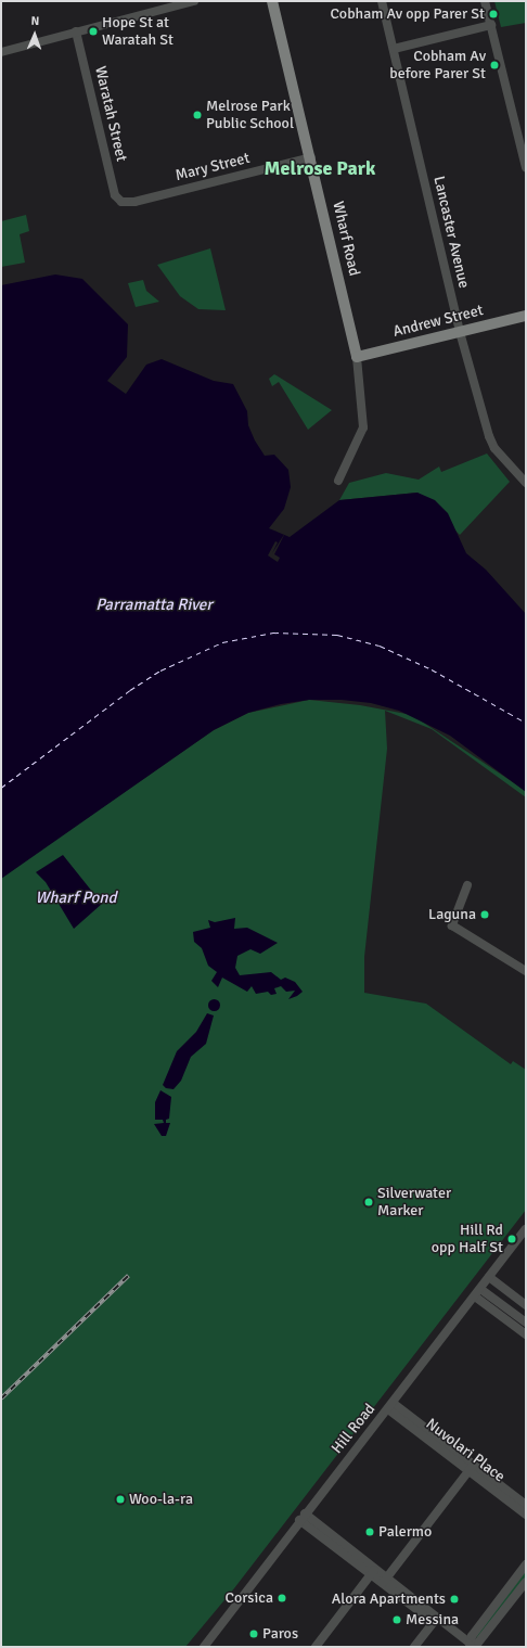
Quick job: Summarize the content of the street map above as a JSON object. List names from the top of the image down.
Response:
{
  "streets": {
    "main road": ["Wharf Road", "Andrew Street"],
    "street": [
      "Waratah Street",
      "Mary Street",
      "Lancaster Avenue",
      "Hill Road",
      "Nuvolari Place"
    ]
  },
  "crossings": [
    ["Waratah Street", "Mary Street"],
    ["Mary Street", "Wharf Road"],
    ["Lancaster Avenue", "Andrew Street"],
    ["Wharf Road", "Andrew Street"],
    ["Hill Road", "Nuvolari Place"]
  ],
  "districts": ["Melrose Park"],
  "water": ["Parramatta River", "Wharf Pond"],
  "places": [
    "Cobham Av opp Parer St",
    "Hope St at Waratah St",
    "Cobham Av before Parer St",
    "Melrose Park Public School",
    "Laguna",
    "Silverwater Marker",
    "Hill Rd opp Half St",
    "Woo-la-ra",
    "Palermo",
    "Corsica",
    "Alora Apartments",
    "Messina",
    "Paros"
  ],
  "north": "top"
}
